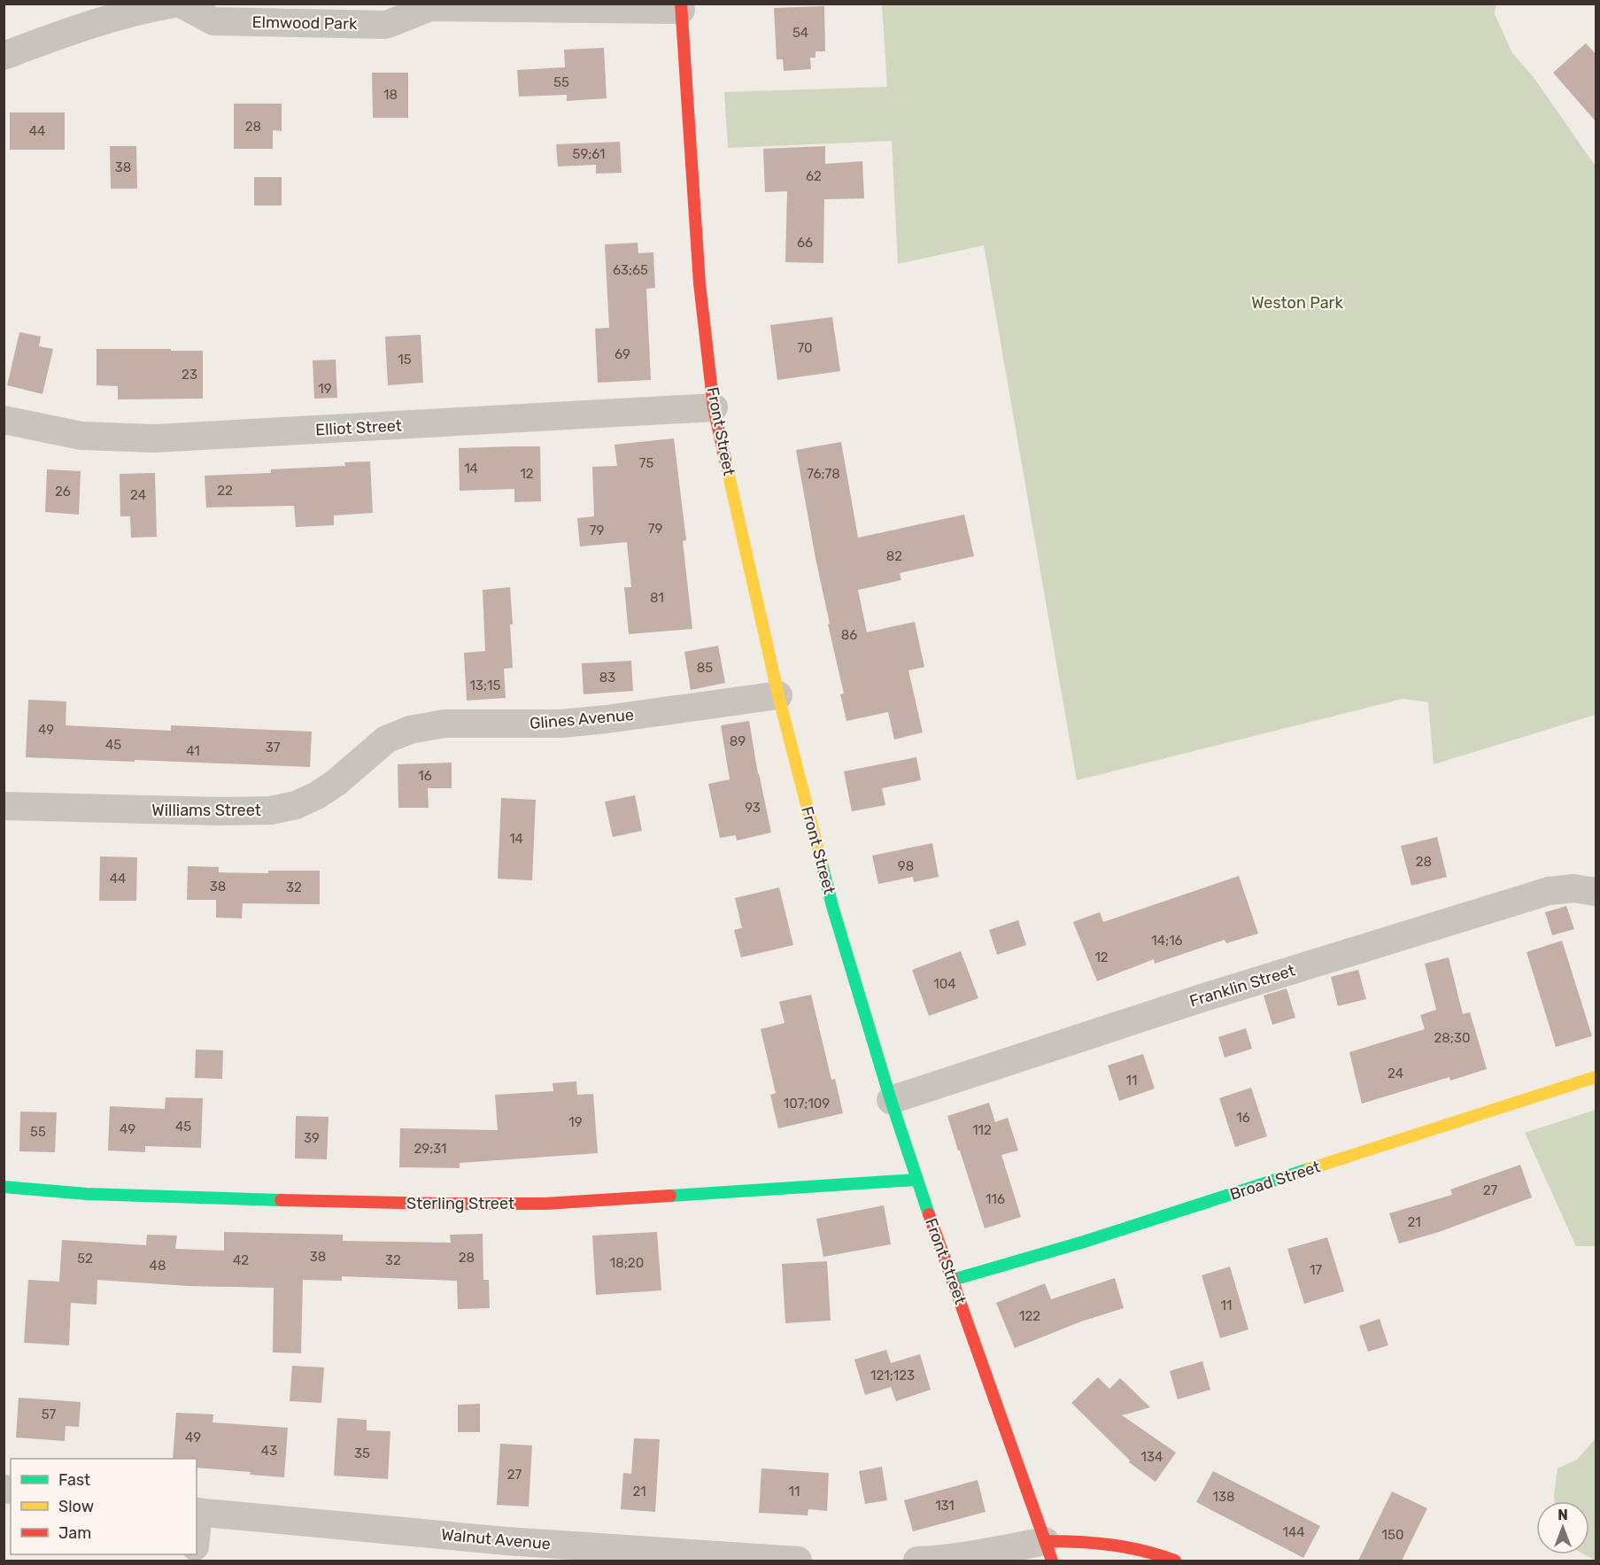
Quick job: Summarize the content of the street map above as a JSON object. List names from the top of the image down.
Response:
{
  "streets": {
    "street": [
      "Elmwood Park",
      "Elliot Street",
      "Front Street",
      "Glines Avenue",
      "Williams Street",
      "Franklin Street",
      "Broad Street",
      "Sterling Street",
      "Walnut Avenue"
    ]
  },
  "crossings": [
    ["Elmwood Park", "Front Street"],
    ["Elliot Street", "Front Street"],
    ["Front Street", "Glines Avenue"],
    ["Front Street", "Franklin Street"],
    ["Front Street", "Broad Street"],
    ["Front Street", "Sterling Street"],
    ["Glines Avenue", "Williams Street"]
  ],
  "parks": ["Weston Park"],
  "house_numbers": [
    "54",
    "55",
    "18",
    "28",
    "44",
    "59;61",
    "38",
    "62",
    "66",
    "63;65",
    "70",
    "69",
    "15",
    "23",
    "19",
    "75",
    "14",
    "12",
    "76;78",
    "22",
    "26",
    "24",
    "79",
    "79",
    "82",
    "81",
    "86",
    "85",
    "83",
    "13;15",
    "49",
    "89",
    "45",
    "37",
    "41",
    "16",
    "93",
    "14",
    "28",
    "98",
    "44",
    "38",
    "32",
    "14;16",
    "12",
    "104",
    "28;30",
    "24",
    "11",
    "107;109",
    "16",
    "19",
    "45",
    "49",
    "112",
    "55",
    "39",
    "29;31",
    "27",
    "116",
    "21",
    "38",
    "28",
    "52",
    "42",
    "32",
    "18;20",
    "48",
    "17",
    "11",
    "122",
    "121;123",
    "57",
    "49",
    "43",
    "35",
    "134",
    "27",
    "21",
    "11",
    "138",
    "131",
    "144",
    "150"
  ],
  "legend": ["Fast", "Slow", "Jam"],
  "north": "top"
}
